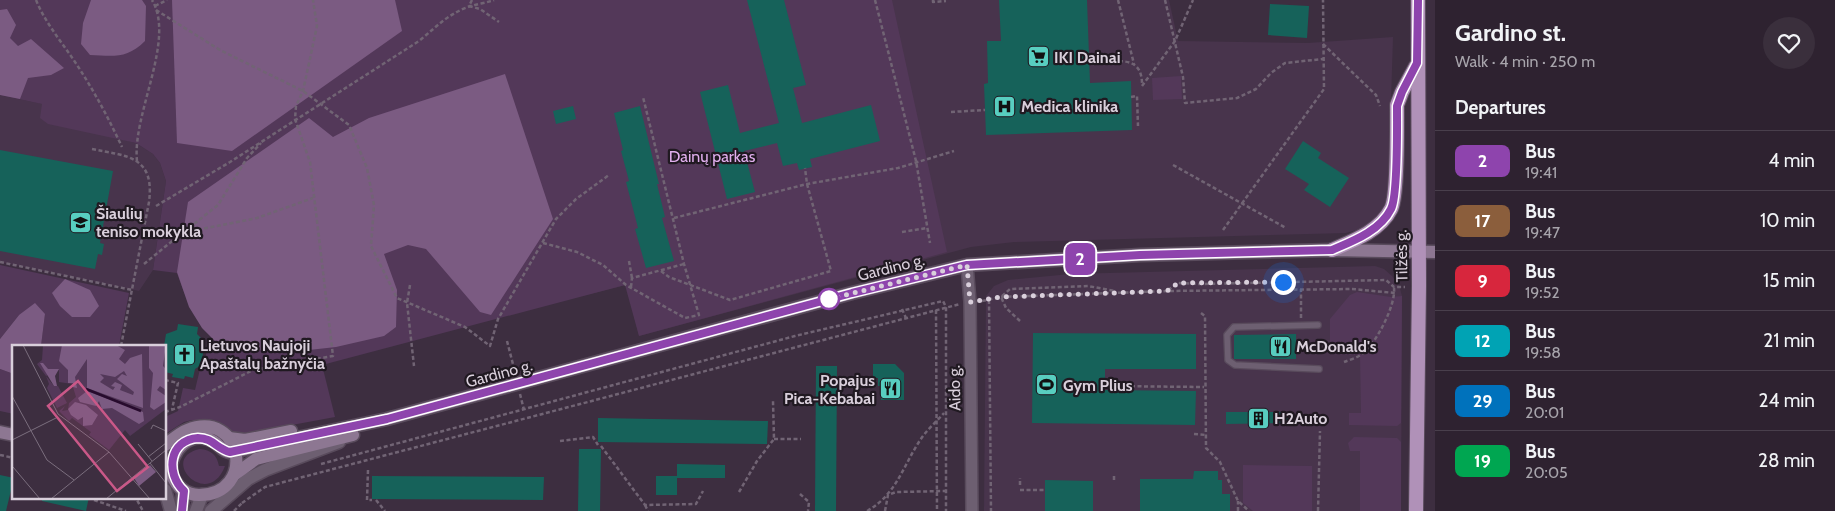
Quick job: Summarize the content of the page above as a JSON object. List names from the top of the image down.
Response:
{
  "streets": {
    "highway": ["Tilžės g."],
    "main road": ["Gardino g."],
    "street": ["Aido g."]
  },
  "crossings": [
    ["Tilžės g.", "Gardino g."],
    ["Gardino g.", "Aido g."]
  ],
  "parks": ["Dainų parkas"],
  "places": {
    "supermarket": ["IKI Dainai"],
    "hospital": ["Medica klinika"],
    "school or university": ["Šiaulių teniso mokykla"],
    "restaurant": ["McDonald's", "Popajus Pica-Kebabai"],
    "church": ["Lietuvos Naujoji Apaštalų bažnyčia"],
    "sports": ["Gym Plius"],
    "building": ["H2Auto"]
  },
  "lines": ["bus line 2"],
  "page": {
    "on_map": "2",
    "heading": [
      ["Gardino st.", "Walk · 4 min · 250 m"],
      "Departures"
    ],
    "list": [
      {
        "mark": "2",
        "name": "Bus",
        "note": "19:41",
        "value": "4 min"
      },
      {
        "mark": "17",
        "name": "Bus",
        "note": "19:47",
        "value": "10 min"
      },
      {
        "mark": "9",
        "name": "Bus",
        "note": "19:52",
        "value": "15 min"
      },
      {
        "mark": "12",
        "name": "Bus",
        "note": "19:58",
        "value": "21 min"
      },
      {
        "mark": "29",
        "name": "Bus",
        "note": "20:01",
        "value": "24 min"
      },
      {
        "mark": "19",
        "name": "Bus",
        "note": "20:05",
        "value": "28 min"
      }
    ]
  }
}
